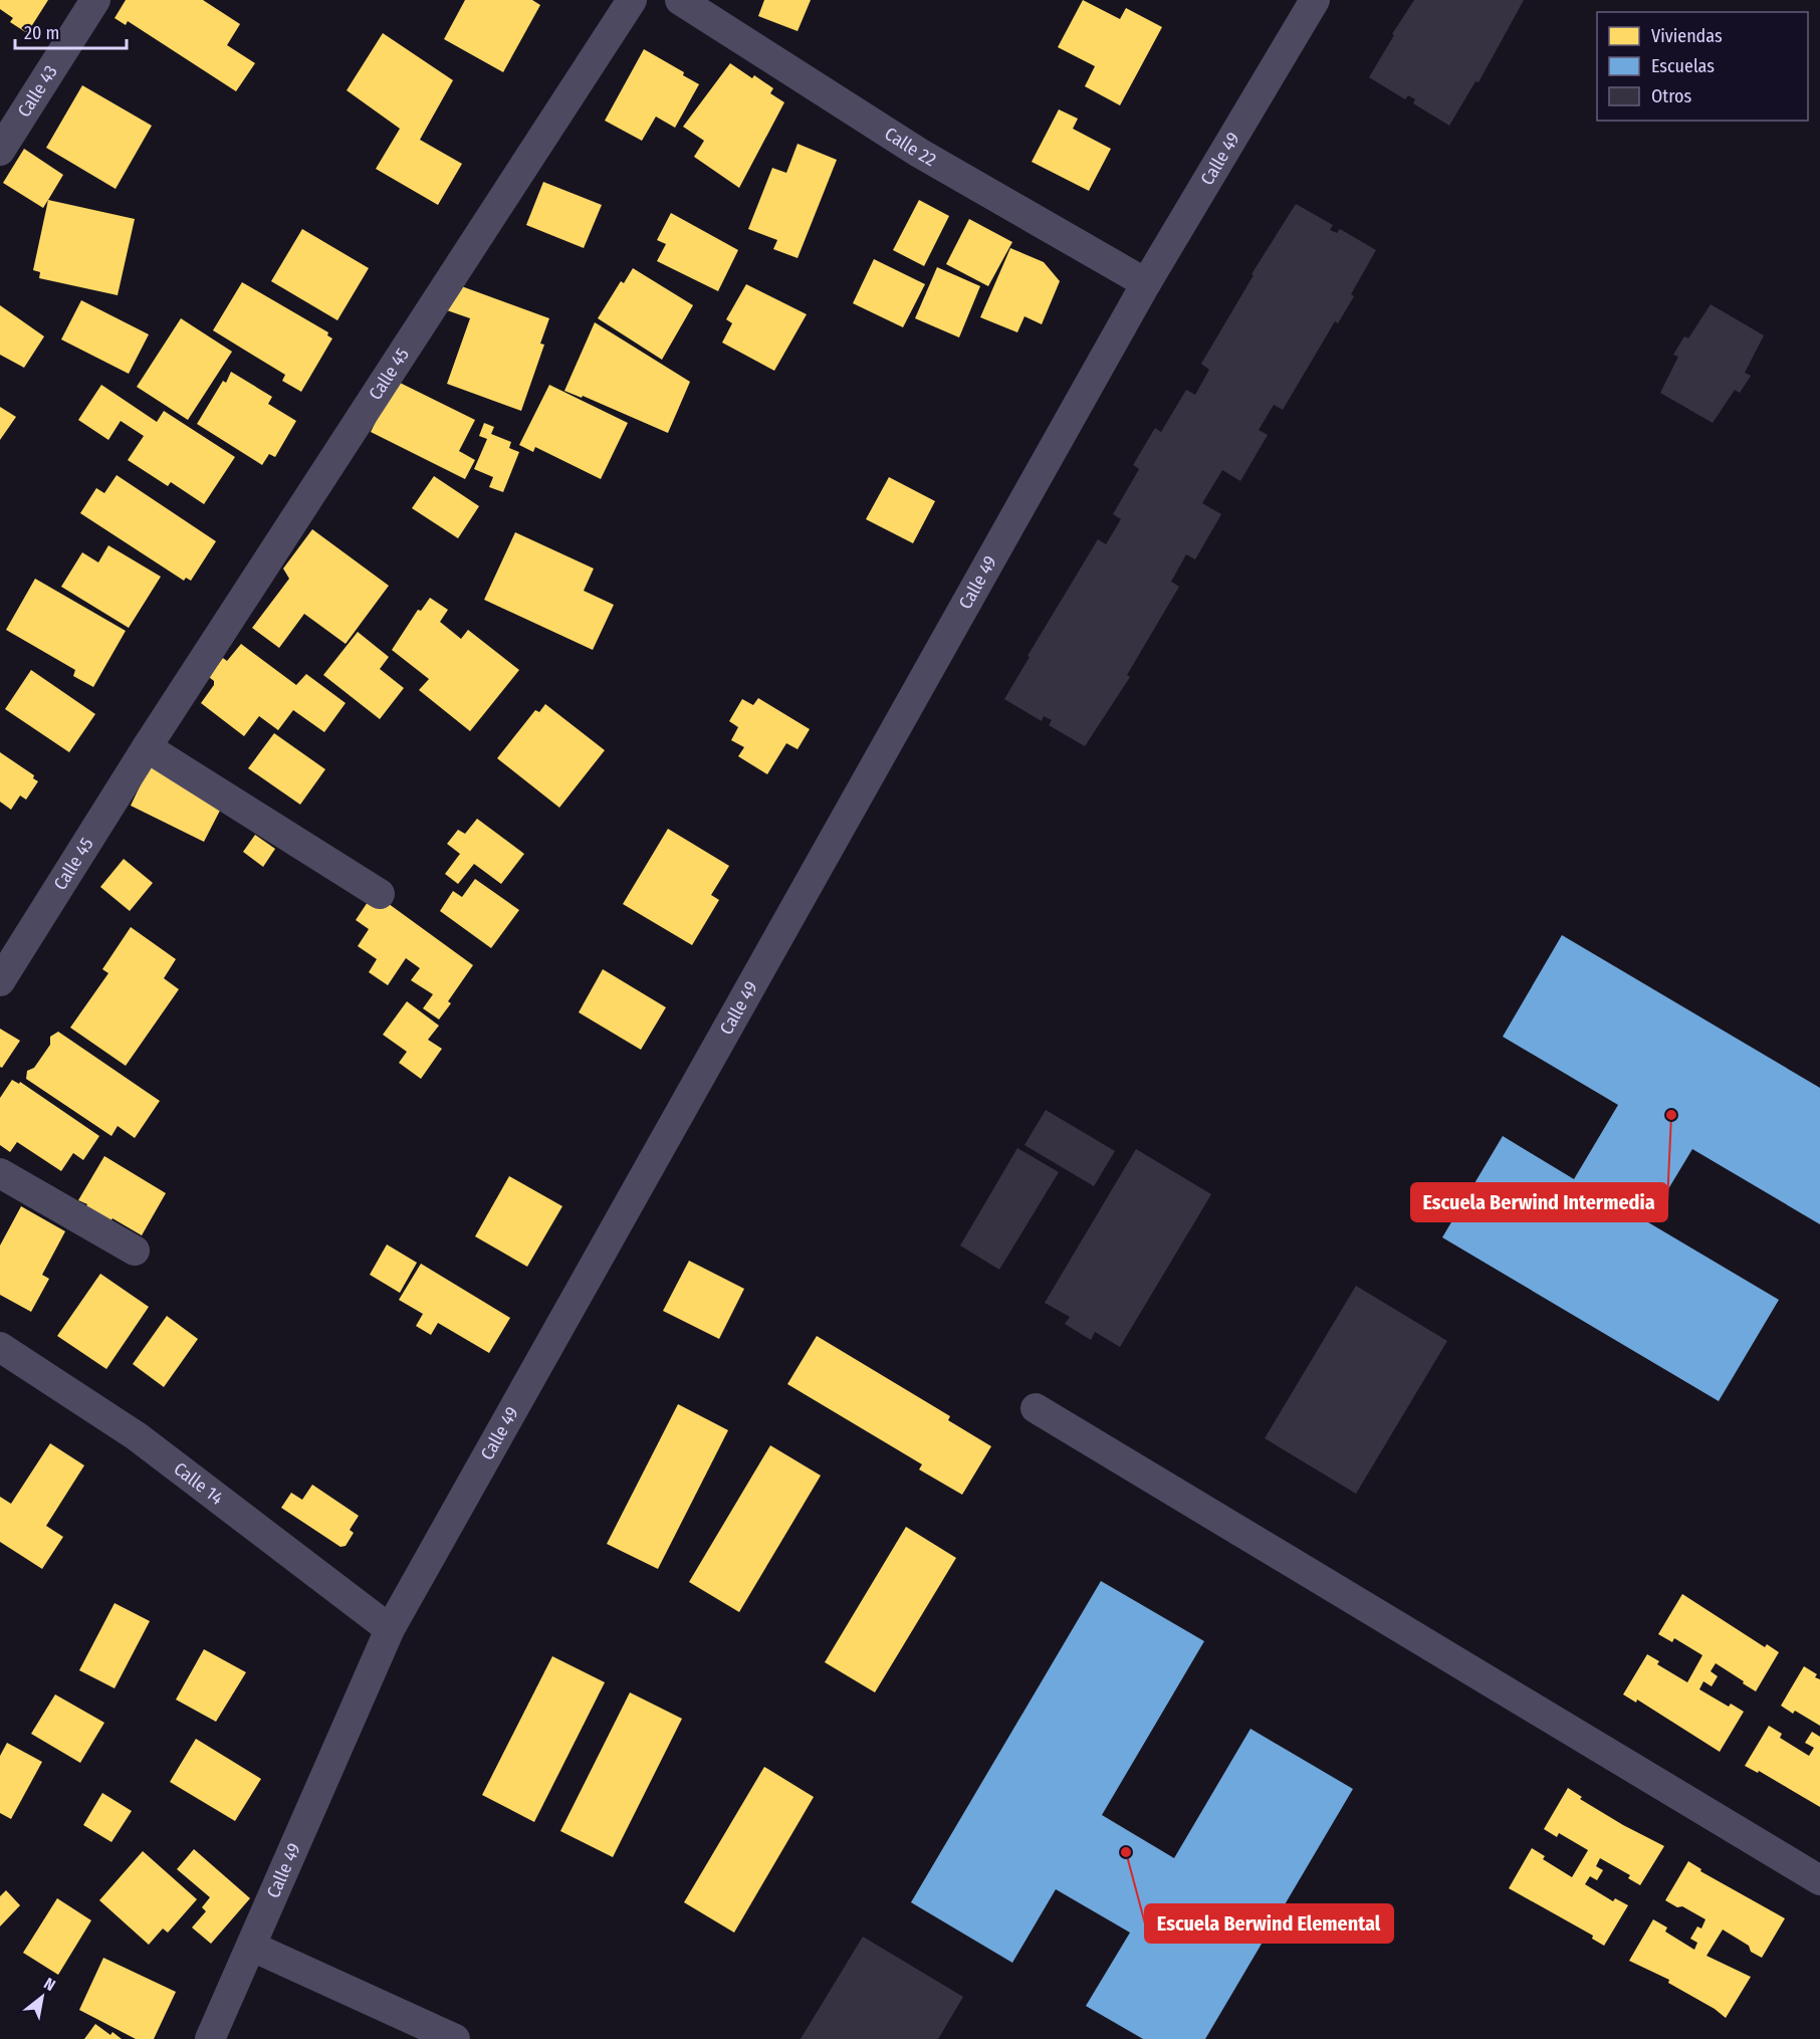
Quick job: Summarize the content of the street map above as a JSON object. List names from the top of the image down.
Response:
{
  "streets": {
    "street": [
      "Calle 43",
      "Calle 22",
      "Calle 49",
      "Calle 45",
      "Calle 14"
    ]
  },
  "crossings": [
    ["Calle 22", "Calle 49"],
    ["Calle 49", "Calle 14"]
  ],
  "places": ["Escuela Berwind Intermedia", "Escuela Berwind Elemental"],
  "legend": ["Viviendas", "Escuelas", "Otros"],
  "scale_bar": "20 m",
  "north": "top right"
}
